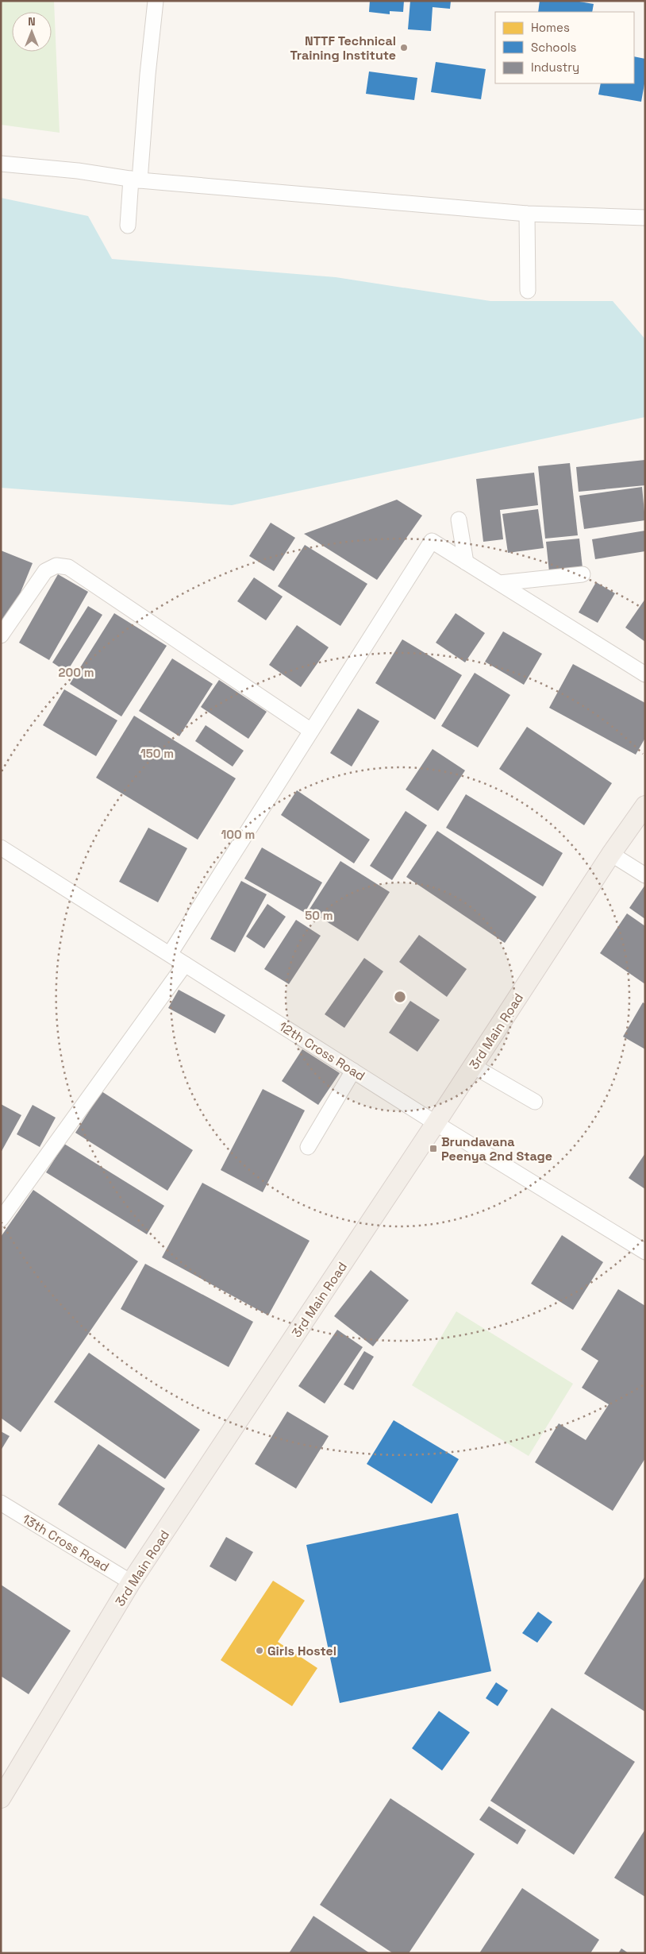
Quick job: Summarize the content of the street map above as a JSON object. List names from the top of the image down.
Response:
{
  "streets": {
    "main road": ["3rd Main Road"],
    "street": ["12th Cross Road", "13th Cross Road"]
  },
  "crossings": [
    ["3rd Main Road", "12th Cross Road"],
    ["3rd Main Road", "13th Cross Road"]
  ],
  "places": {
    "other": ["NTTF Technical Training Institute", "Girls Hostel"],
    "transit": ["Brundavana Peenya 2nd Stage"]
  },
  "legend": ["Homes", "Schools", "Industry"],
  "north": "top",
  "rings": [
    "200 m",
    "150 m",
    "100 m",
    "50 m"
  ]
}
